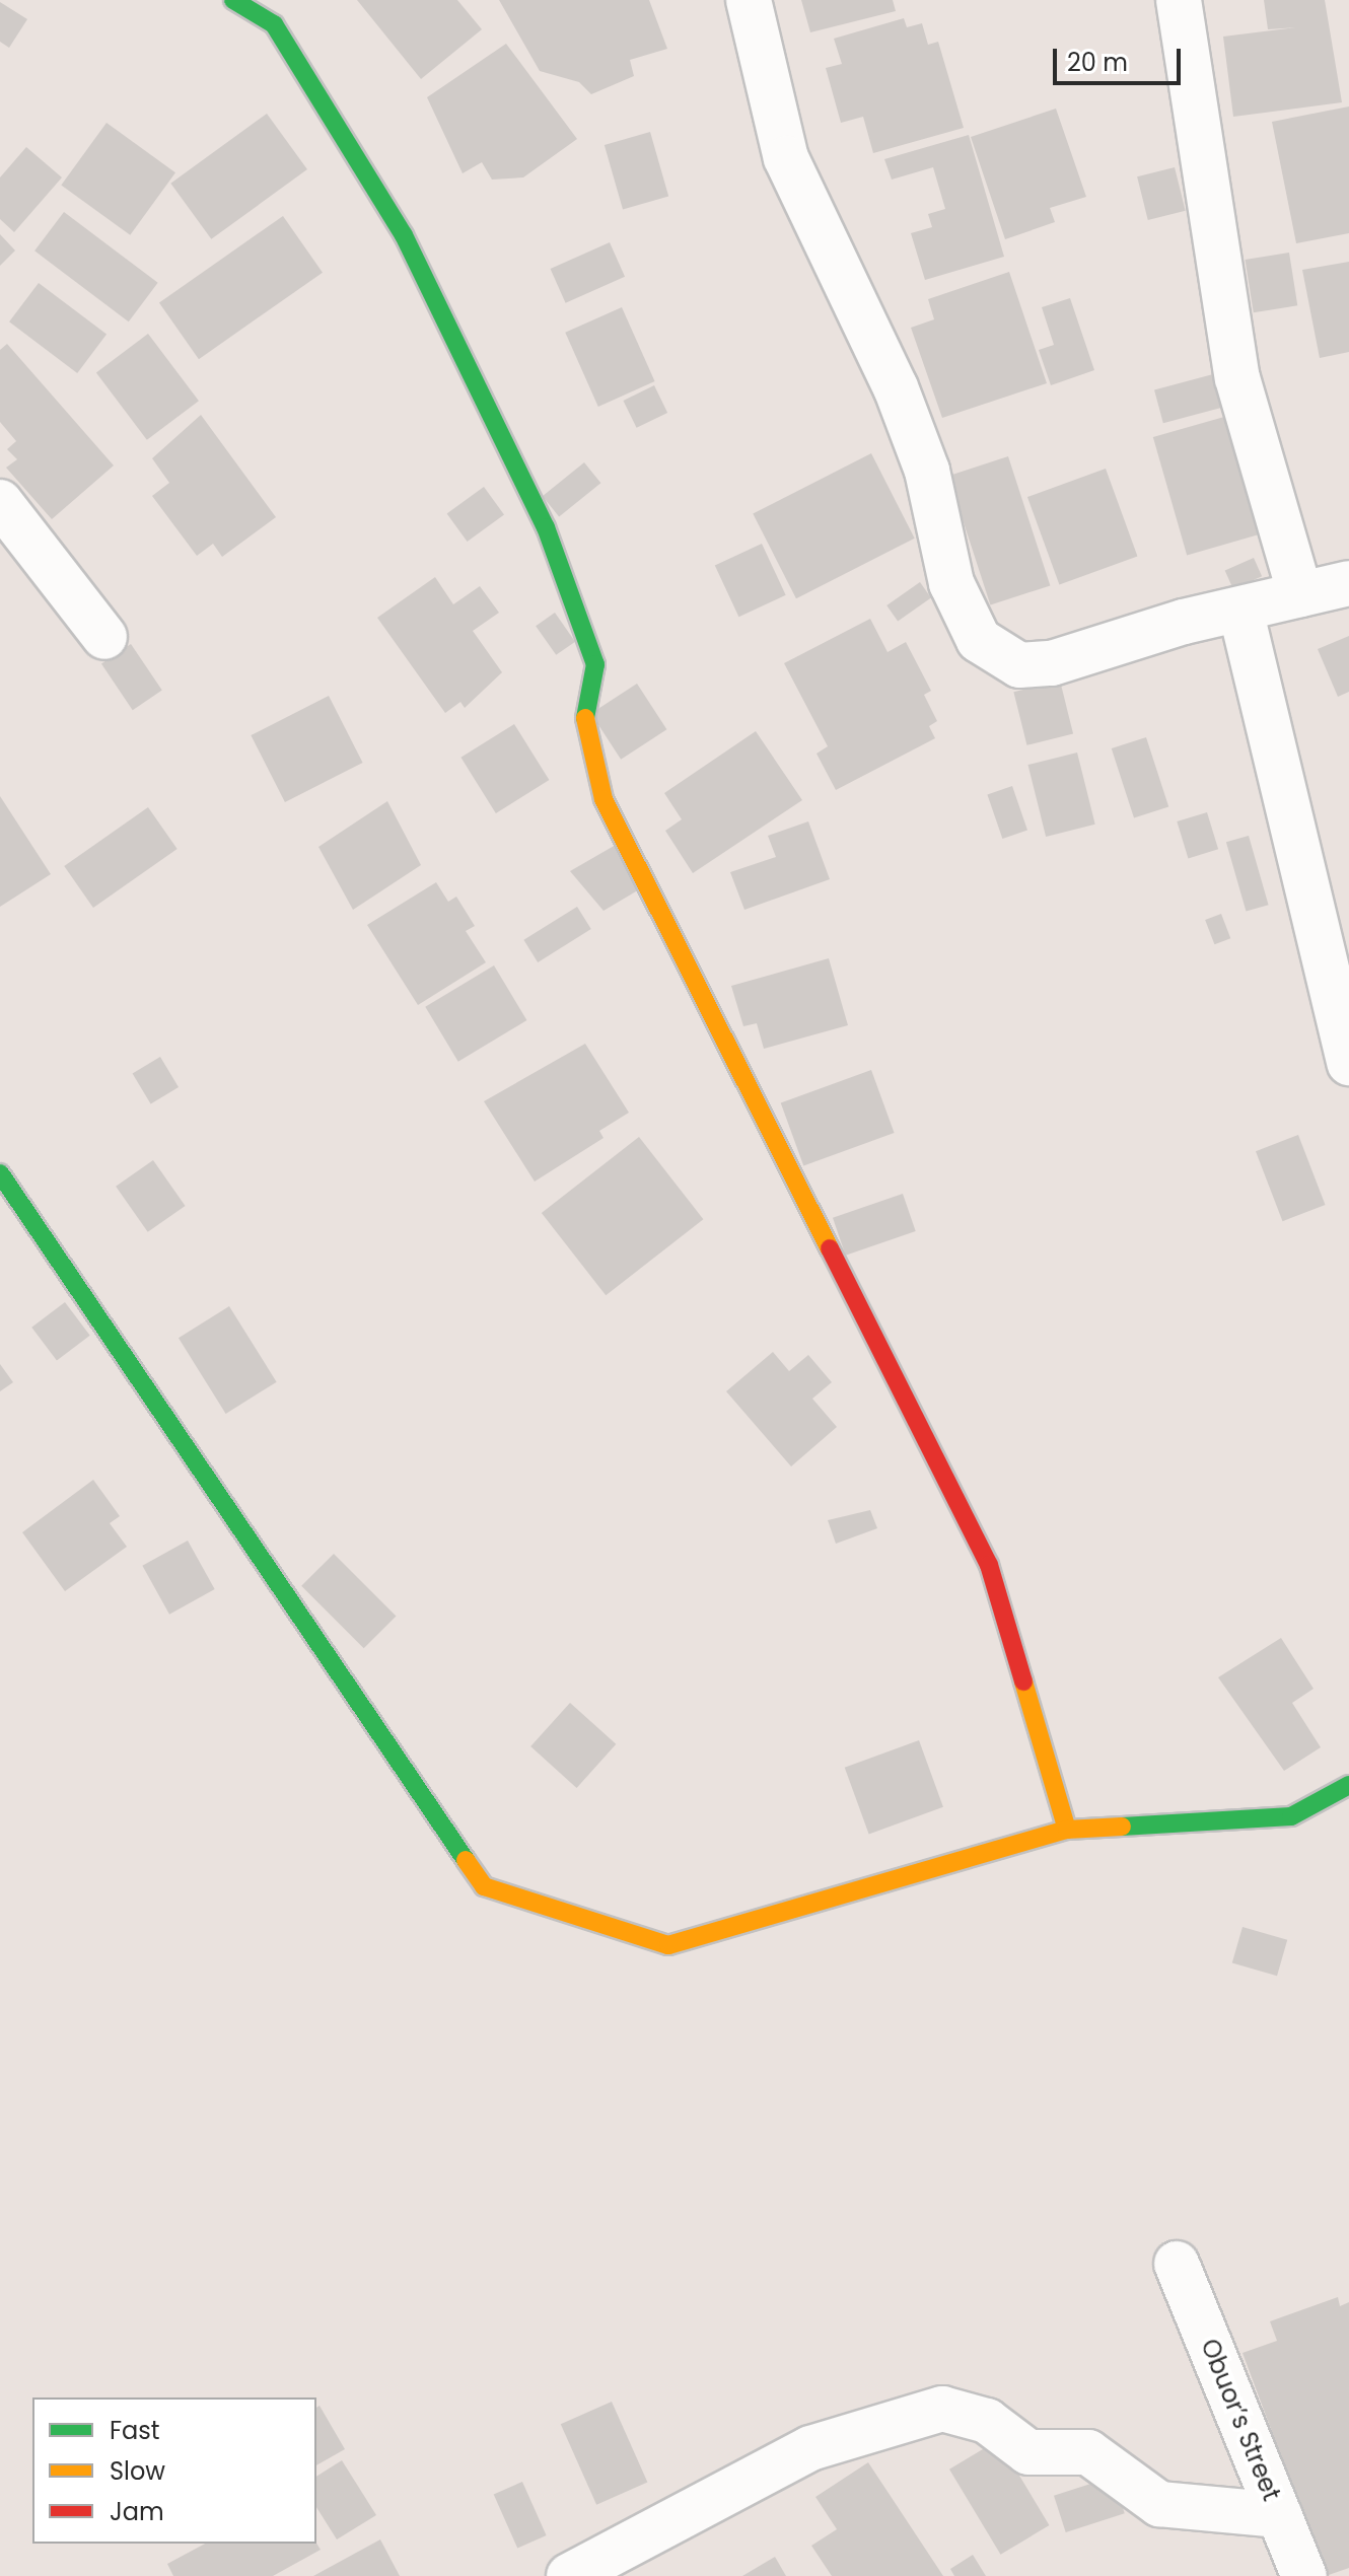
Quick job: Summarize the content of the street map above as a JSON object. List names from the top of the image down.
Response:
{
  "streets": {
    "street": ["Obuor’s Street"]
  },
  "legend": ["Fast", "Slow", "Jam"],
  "scale_bar": "20 m"
}
